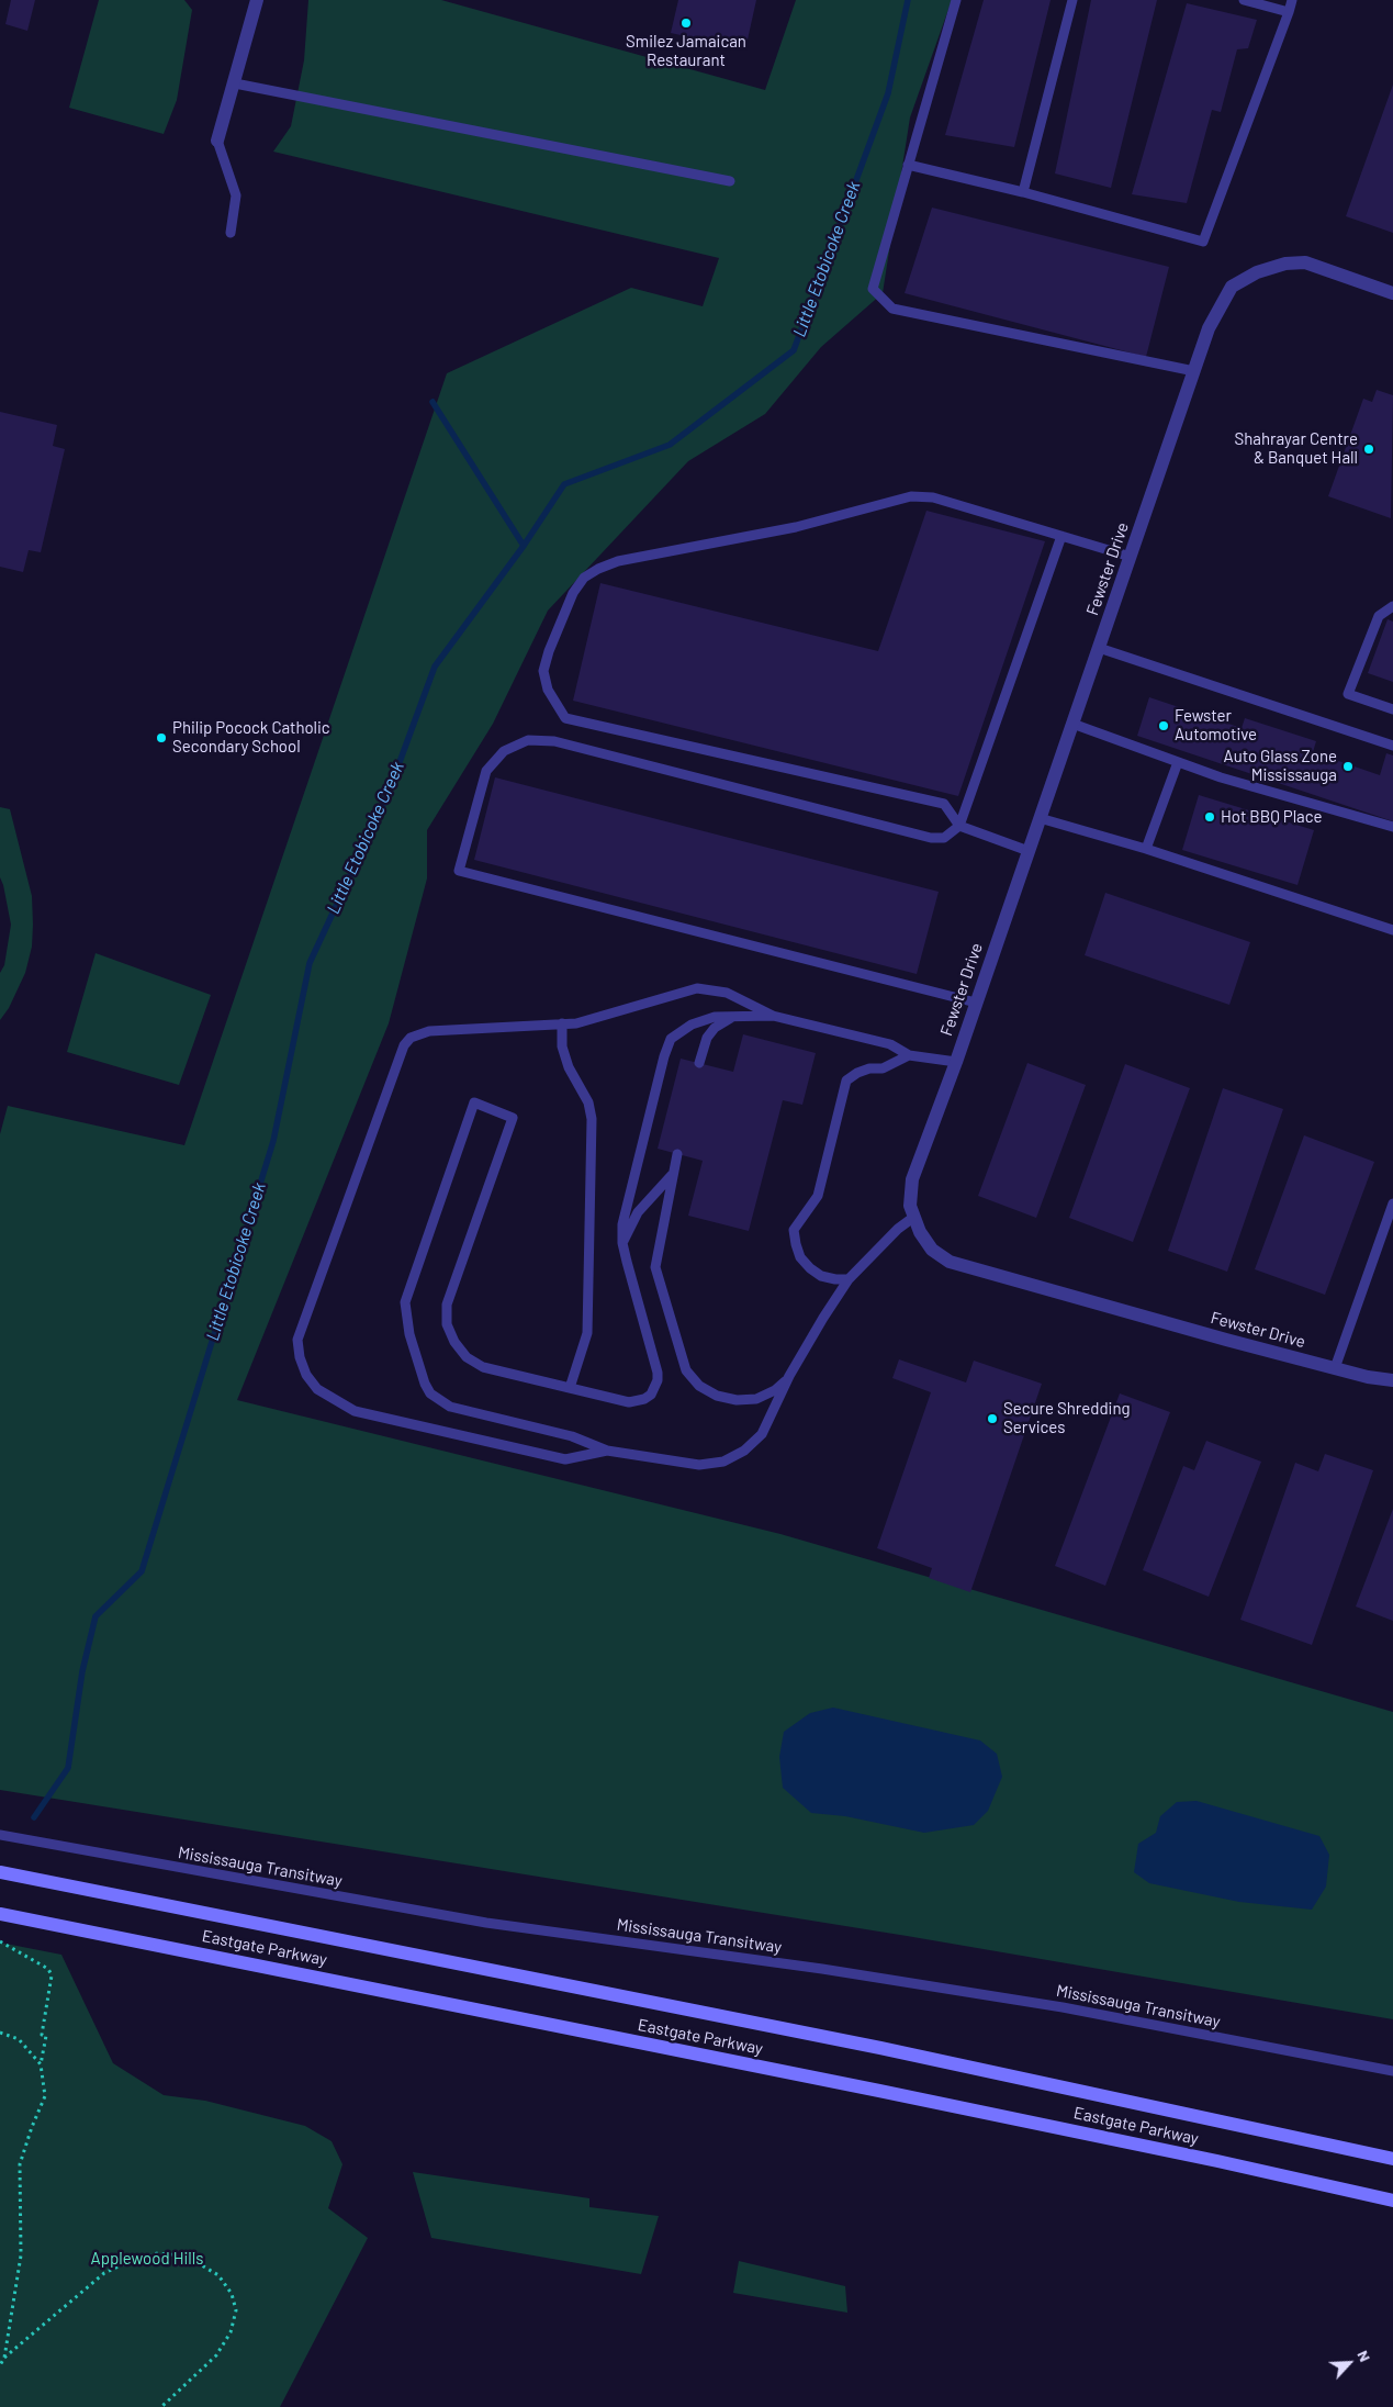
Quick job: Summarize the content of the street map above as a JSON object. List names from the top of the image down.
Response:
{
  "streets": {
    "main road": ["Eastgate Parkway"],
    "street": ["Fewster Drive"],
    "lane": ["Mississauga Transitway"]
  },
  "water": ["Little Etobicoke Creek"],
  "parks": ["Applewood Hills"],
  "places": [
    "Smilez Jamaican Restaurant",
    "Shahrayar Centre & Banquet Hall",
    "Fewster Automotive",
    "Philip Pocock Catholic Secondary School",
    "Auto Glass Zone Mississauga",
    "Hot BBQ Place",
    "Secure Shredding Services"
  ],
  "north": "top right"
}
